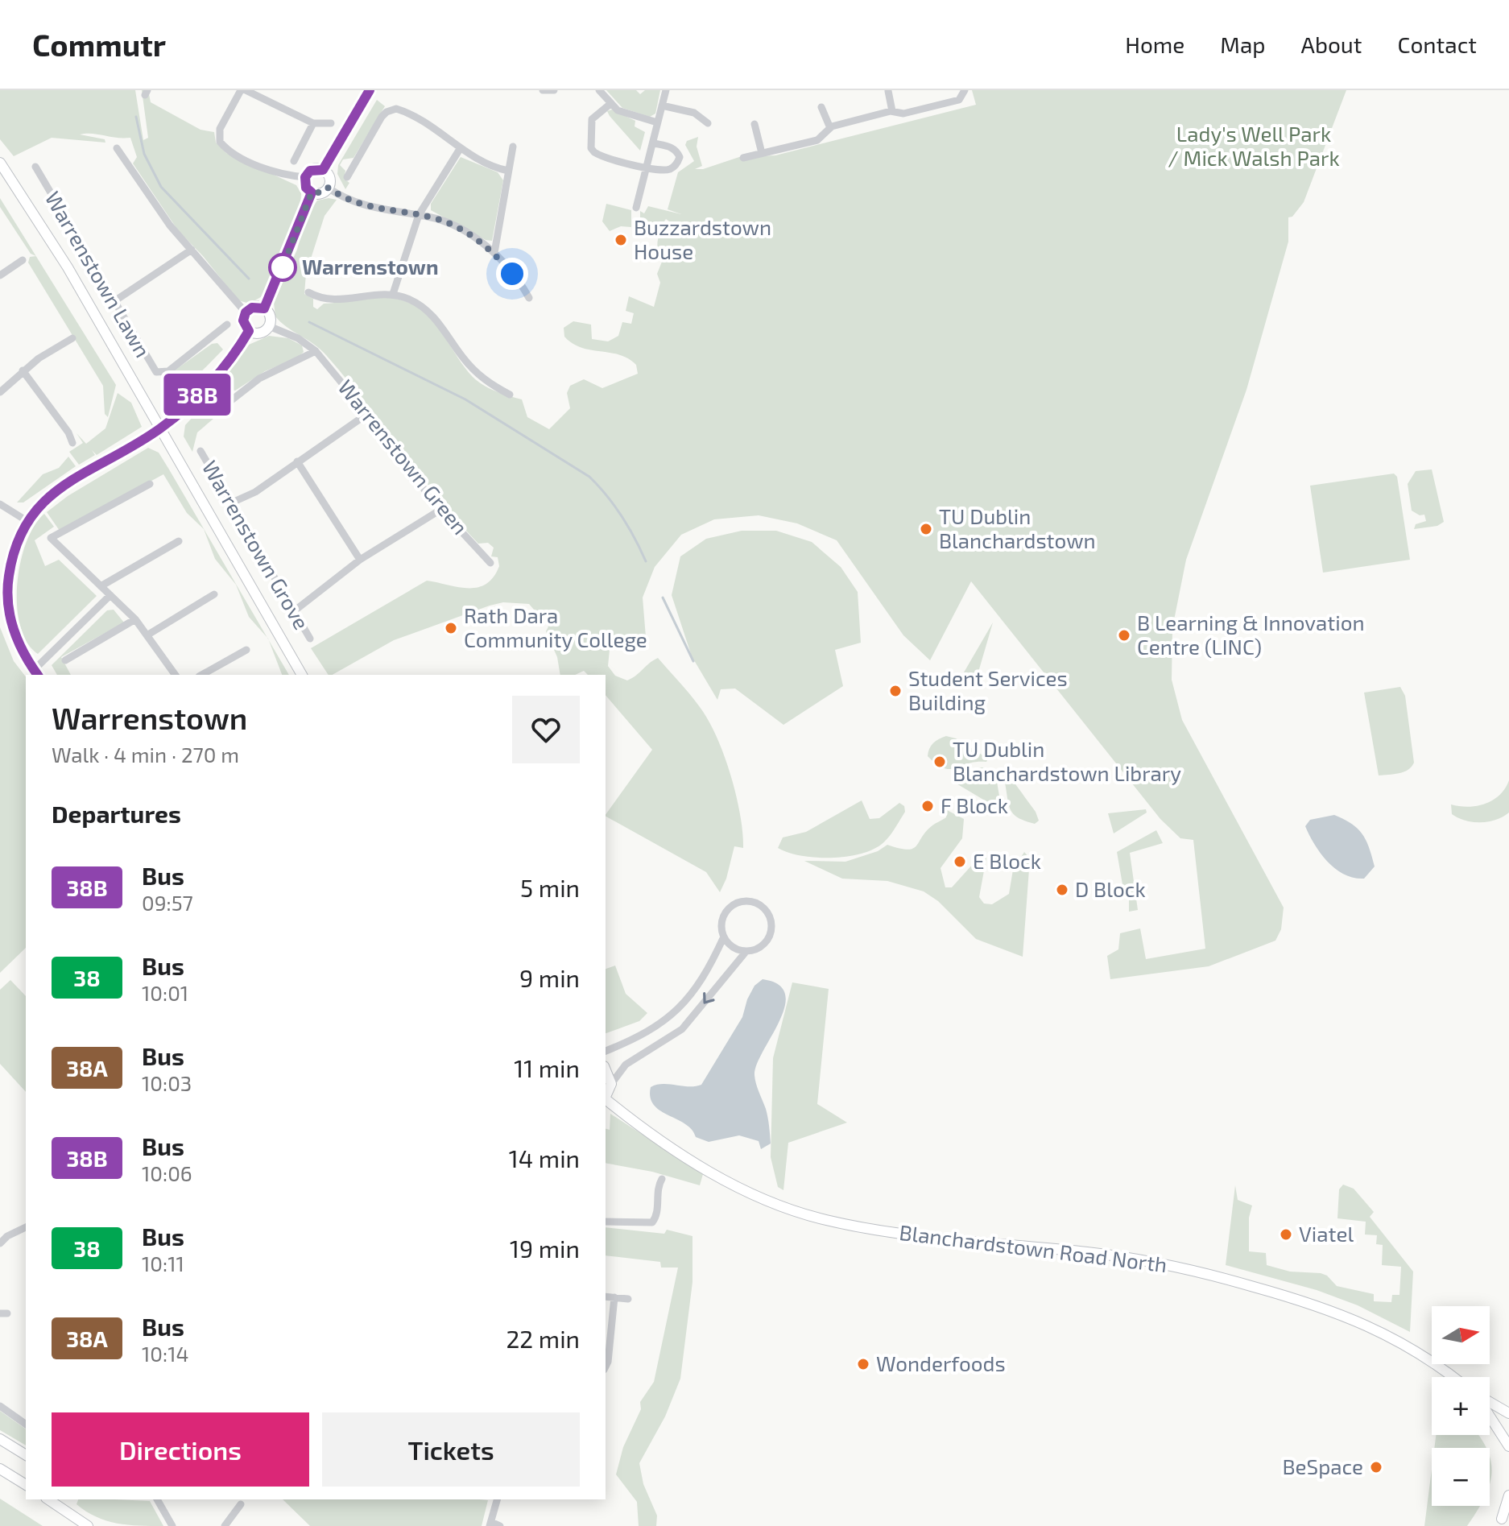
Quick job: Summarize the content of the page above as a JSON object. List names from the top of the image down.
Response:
{
  "streets": {
    "main road": ["Blanchardstown Road North"],
    "street": ["Warrenstown Lawn", "Warrenstown Green", "Warrenstown Grove"]
  },
  "parks": ["Lady's Well Park / Mick Walsh Park"],
  "places": [
    "Buzzardstown House",
    "Warrenstown",
    "TU Dublin Blanchardstown",
    "Rath Dara Community College",
    "B Learning & Innovation Centre (LINC)",
    "Student Services Building",
    "TU Dublin Blanchardstown Library",
    "F Block",
    "E Block",
    "D Block",
    "Viatel",
    "Wonderfoods",
    "BeSpace"
  ],
  "lines": ["bus line 38B"],
  "north": "right",
  "page": {
    "header": "Commutr",
    "nav": [
      "Home",
      "Map",
      "About",
      "Contact"
    ],
    "on_map": "38B",
    "heading": [
      ["Warrenstown", "Walk · 4 min · 270 m"],
      "Departures"
    ],
    "list": [
      {
        "mark": "38B",
        "name": "Bus",
        "note": "09:57",
        "value": "5 min"
      },
      {
        "mark": "38",
        "name": "Bus",
        "note": "10:01",
        "value": "9 min"
      },
      {
        "mark": "38A",
        "name": "Bus",
        "note": "10:03",
        "value": "11 min"
      },
      {
        "mark": "38B",
        "name": "Bus",
        "note": "10:06",
        "value": "14 min"
      },
      {
        "mark": "38",
        "name": "Bus",
        "note": "10:11",
        "value": "19 min"
      },
      {
        "mark": "38A",
        "name": "Bus",
        "note": "10:14",
        "value": "22 min"
      }
    ],
    "map_buttons": ["+", "−"],
    "buttons": ["Directions", "Tickets"]
  }
}
